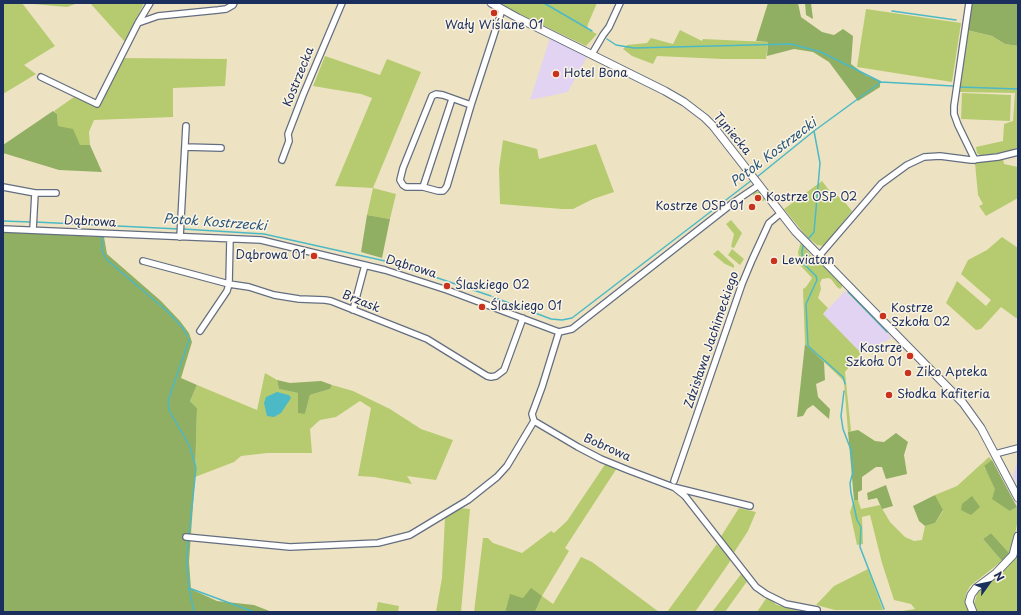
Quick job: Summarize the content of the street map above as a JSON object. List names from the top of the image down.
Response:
{
  "streets": {
    "street": [
      "Kostrzecka",
      "Tyniecka",
      "Dąbrowa",
      "Brzask",
      "Zdzisława Jachimeckiego",
      "Bobrowa"
    ]
  },
  "crossings": [
    ["Tyniecka", "Zdzisława Jachimeckiego"],
    ["Dąbrowa", "Brzask"],
    ["Zdzisława Jachimeckiego", "Bobrowa"]
  ],
  "water": ["Potok Kostrzecki"],
  "places": [
    "Wały Wiślane 01",
    "Hotel Bona",
    "Kostrze OSP 02",
    "Kostrze OSP 01",
    "Dąbrowa 01",
    "Lewiatan",
    "Ślaskiego 02",
    "Ślaskiego 01",
    "Kostrze Szkoła 02",
    "Kostrze Szkoła 01",
    "Ziko Apteka",
    "Słodka Kafiteria"
  ],
  "north": "top right"
}
